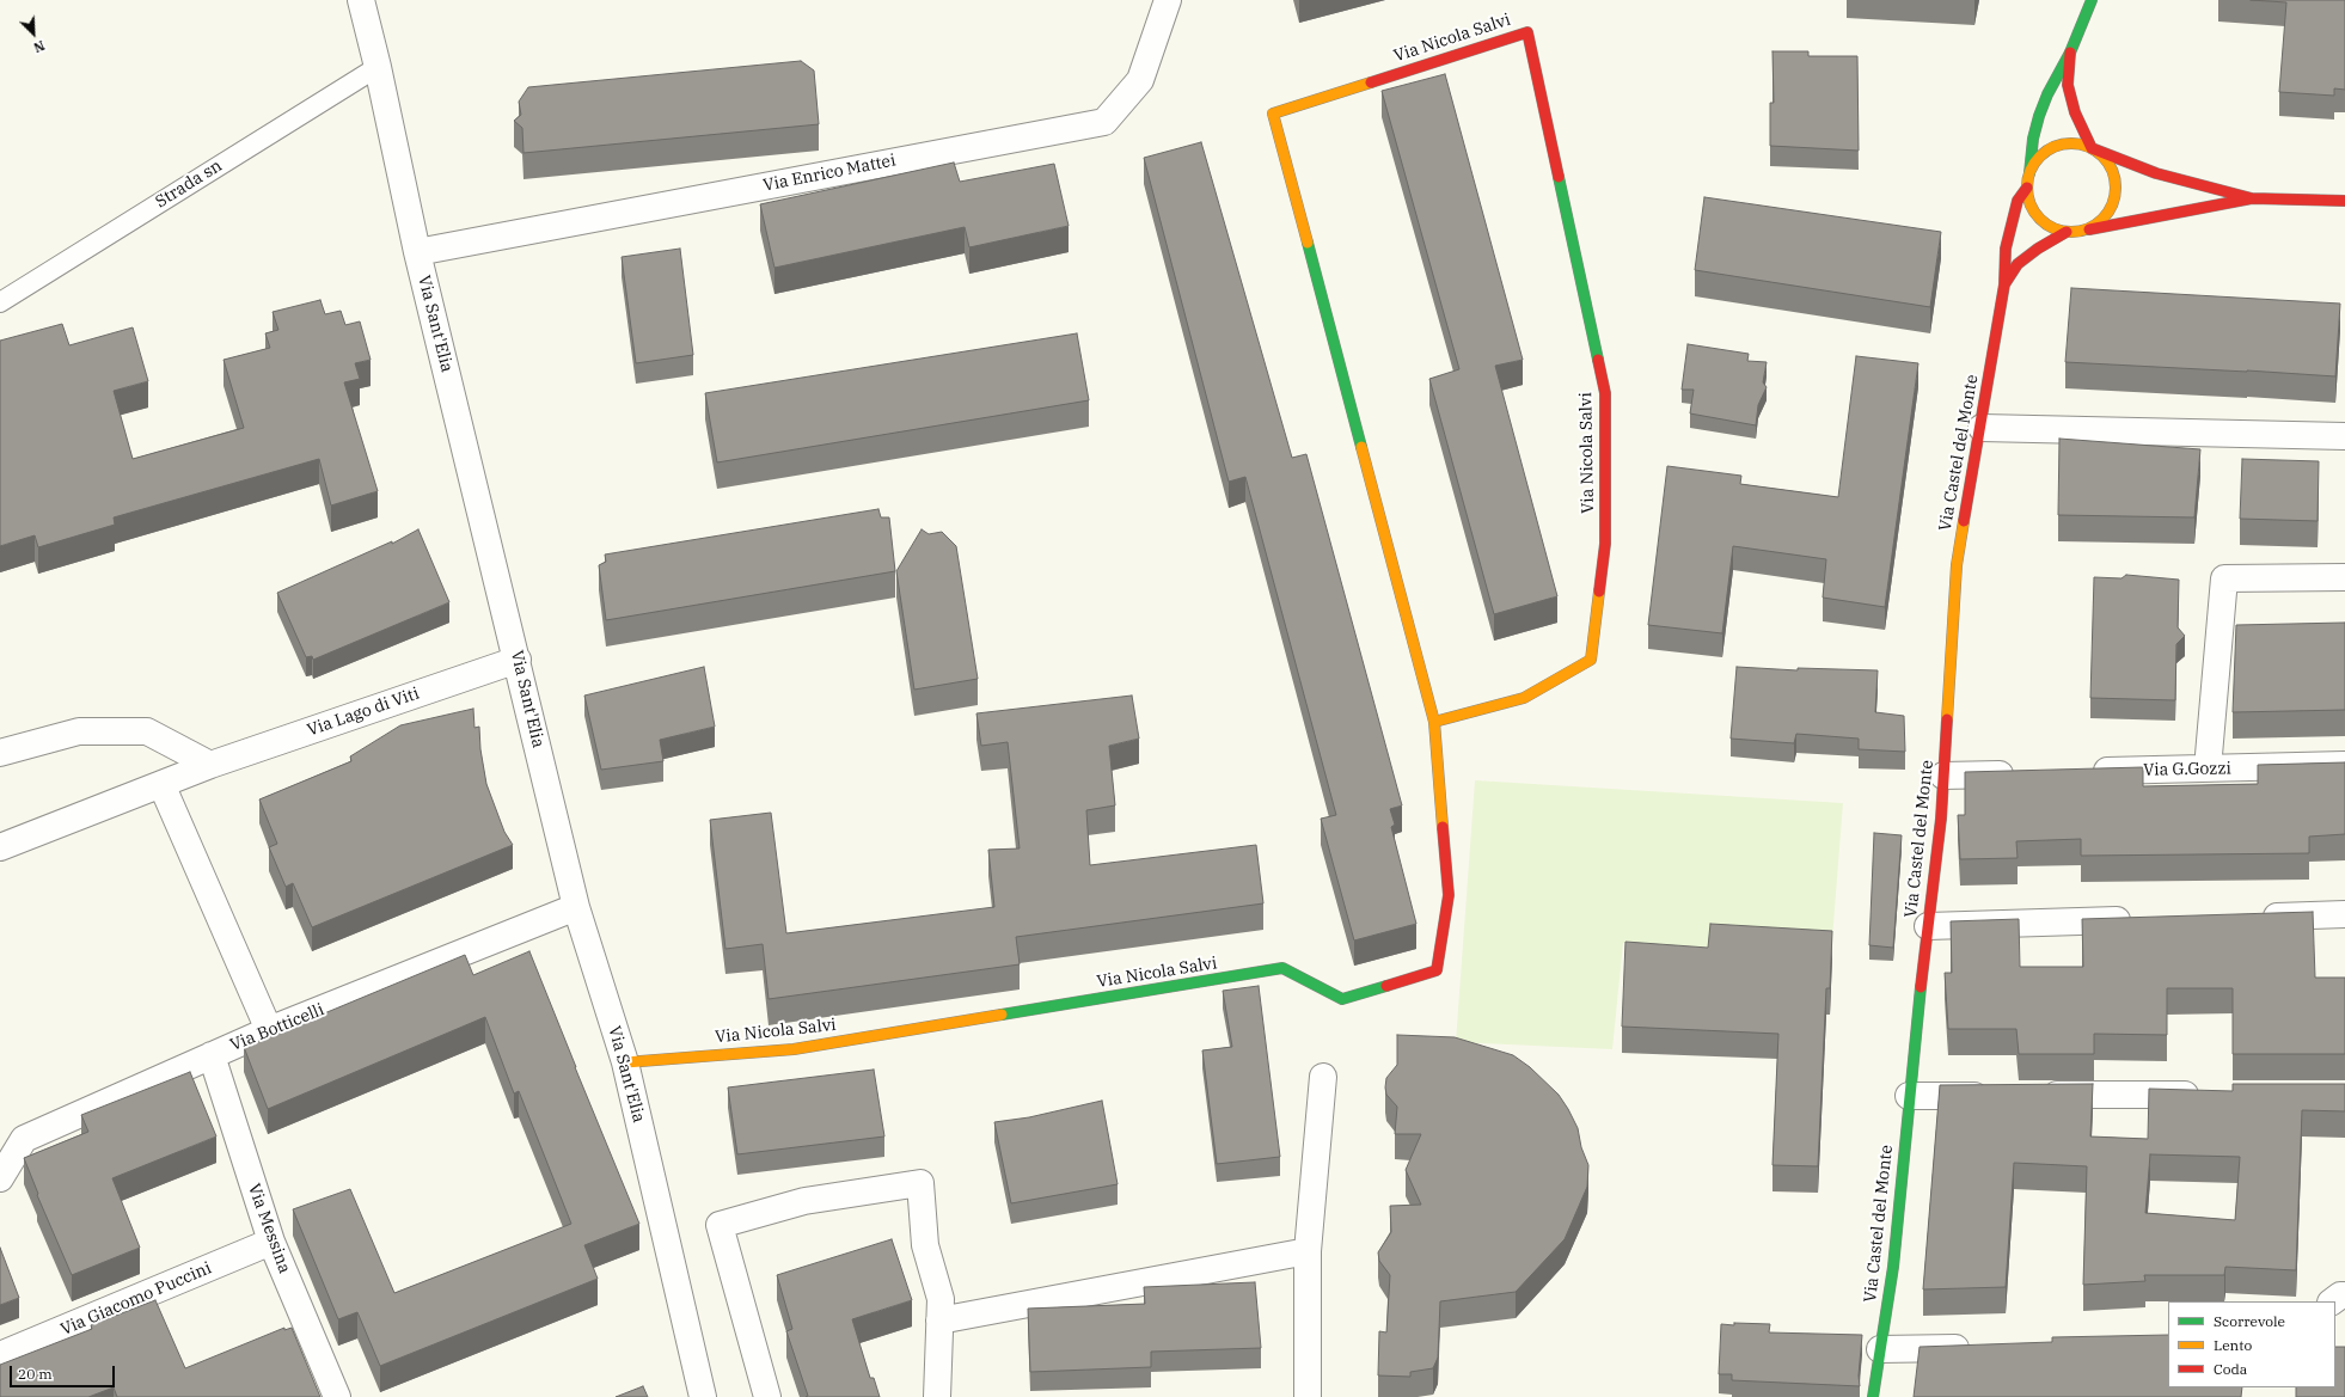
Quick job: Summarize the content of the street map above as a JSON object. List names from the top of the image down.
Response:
{
  "streets": {
    "street": [
      "Via Nicola Salvi",
      "Via Enrico Mattei",
      "Via Sant'Elia",
      "Via Castel del Monte",
      "Via Lago di Viti",
      "Via G.Gozzi",
      "Via Botticelli",
      "Via Messina",
      "Via Giacomo Puccini"
    ],
    "lane": ["Strada sn"]
  },
  "crossings": [
    ["Via Nicola Salvi", "Via Sant'Elia"],
    ["Via Enrico Mattei", "Via Sant'Elia"],
    ["Strada sn", "Via Sant'Elia"],
    ["Via Sant'Elia", "Via Lago di Viti"],
    ["Via Sant'Elia", "Via Botticelli"],
    ["Via Botticelli", "Via Messina"],
    ["Via Messina", "Via Giacomo Puccini"]
  ],
  "legend": ["Scorrevole", "Lento", "Coda"],
  "scale_bar": "20 m",
  "north": "bottom right"
}
